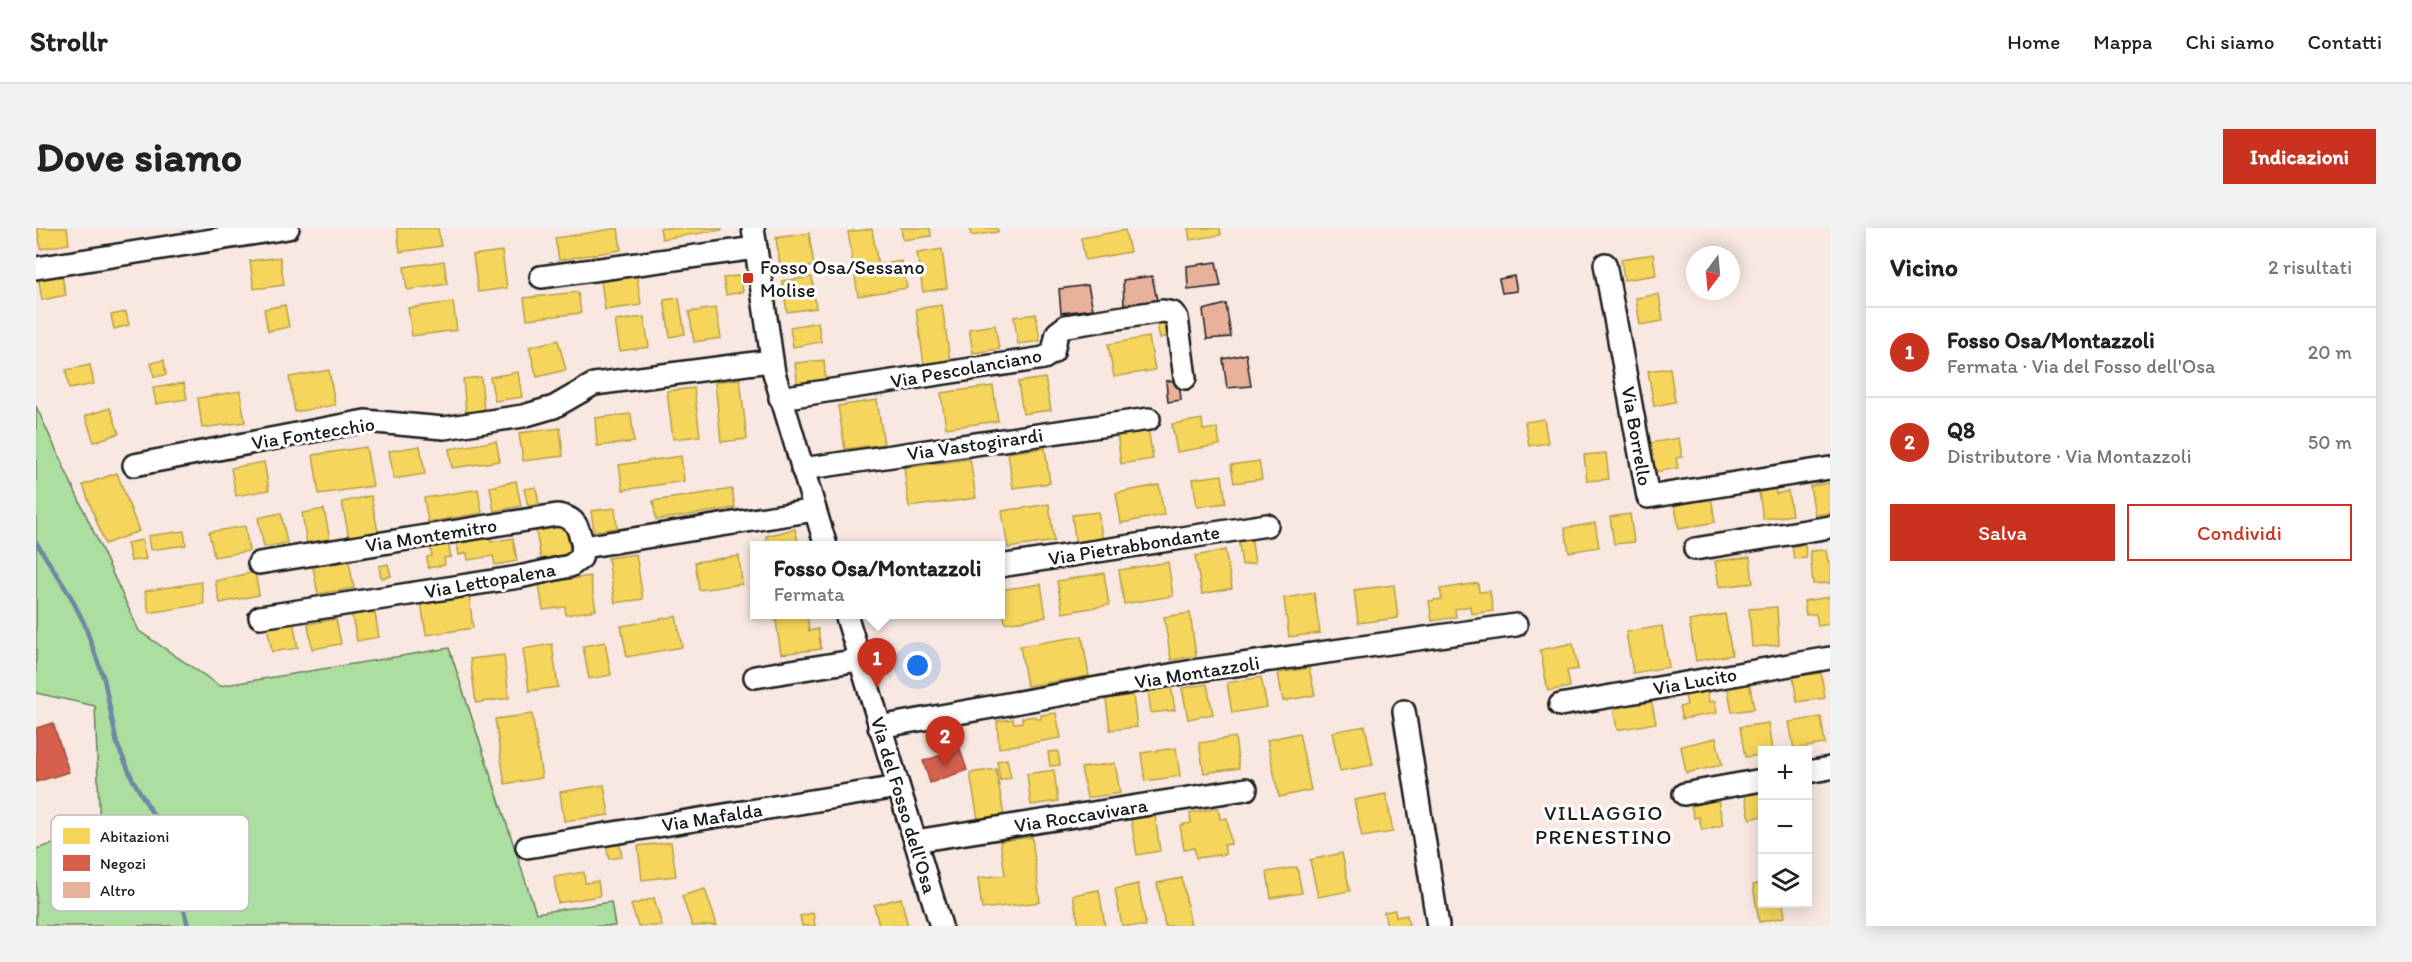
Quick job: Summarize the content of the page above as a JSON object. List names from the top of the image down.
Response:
{
  "streets": {
    "street": [
      "Via Pescolanciano",
      "Via Fontecchio",
      "Via Borrello",
      "Via Vastogirardi",
      "Via Montemitro",
      "Via Pietrabbondante",
      "Via Lettopalena",
      "Via Montazzoli",
      "Via Lucito",
      "Via del Fosso dell'Osa",
      "Via Roccavivara",
      "Via Mafalda"
    ]
  },
  "crossings": [
    ["Via Montemitro", "Via Lettopalena"],
    ["Via Montazzoli", "Via del Fosso dell'Osa"],
    ["Via del Fosso dell'Osa", "Via Roccavivara"],
    ["Via del Fosso dell'Osa", "Via Mafalda"]
  ],
  "districts": ["VILLAGGIO PRENESTINO"],
  "places": {
    "transit": ["Fosso Osa/Sessano Molise"]
  },
  "legend": ["Abitazioni", "Negozi", "Altro"],
  "north": "bottom",
  "page": {
    "header": "Strollr",
    "nav": [
      "Home",
      "Mappa",
      "Chi siamo",
      "Contatti"
    ],
    "buttons": [
      "Indicazioni",
      ["Salva", "Condividi"]
    ],
    "title": "Dove siamo",
    "heading": ["Vicino", "2 risultati"],
    "list": [
      {
        "mark": "1",
        "name": "Fosso Osa/Montazzoli",
        "note": "Fermata · Via del Fosso dell'Osa",
        "value": "20 m"
      },
      {
        "mark": "2",
        "name": "Q8",
        "note": "Distributore · Via Montazzoli",
        "value": "50 m"
      }
    ],
    "popup": ["Fosso Osa/Montazzoli", "Fermata"],
    "pins": ["1", "2"],
    "map_buttons": ["+", "−"]
  }
}
